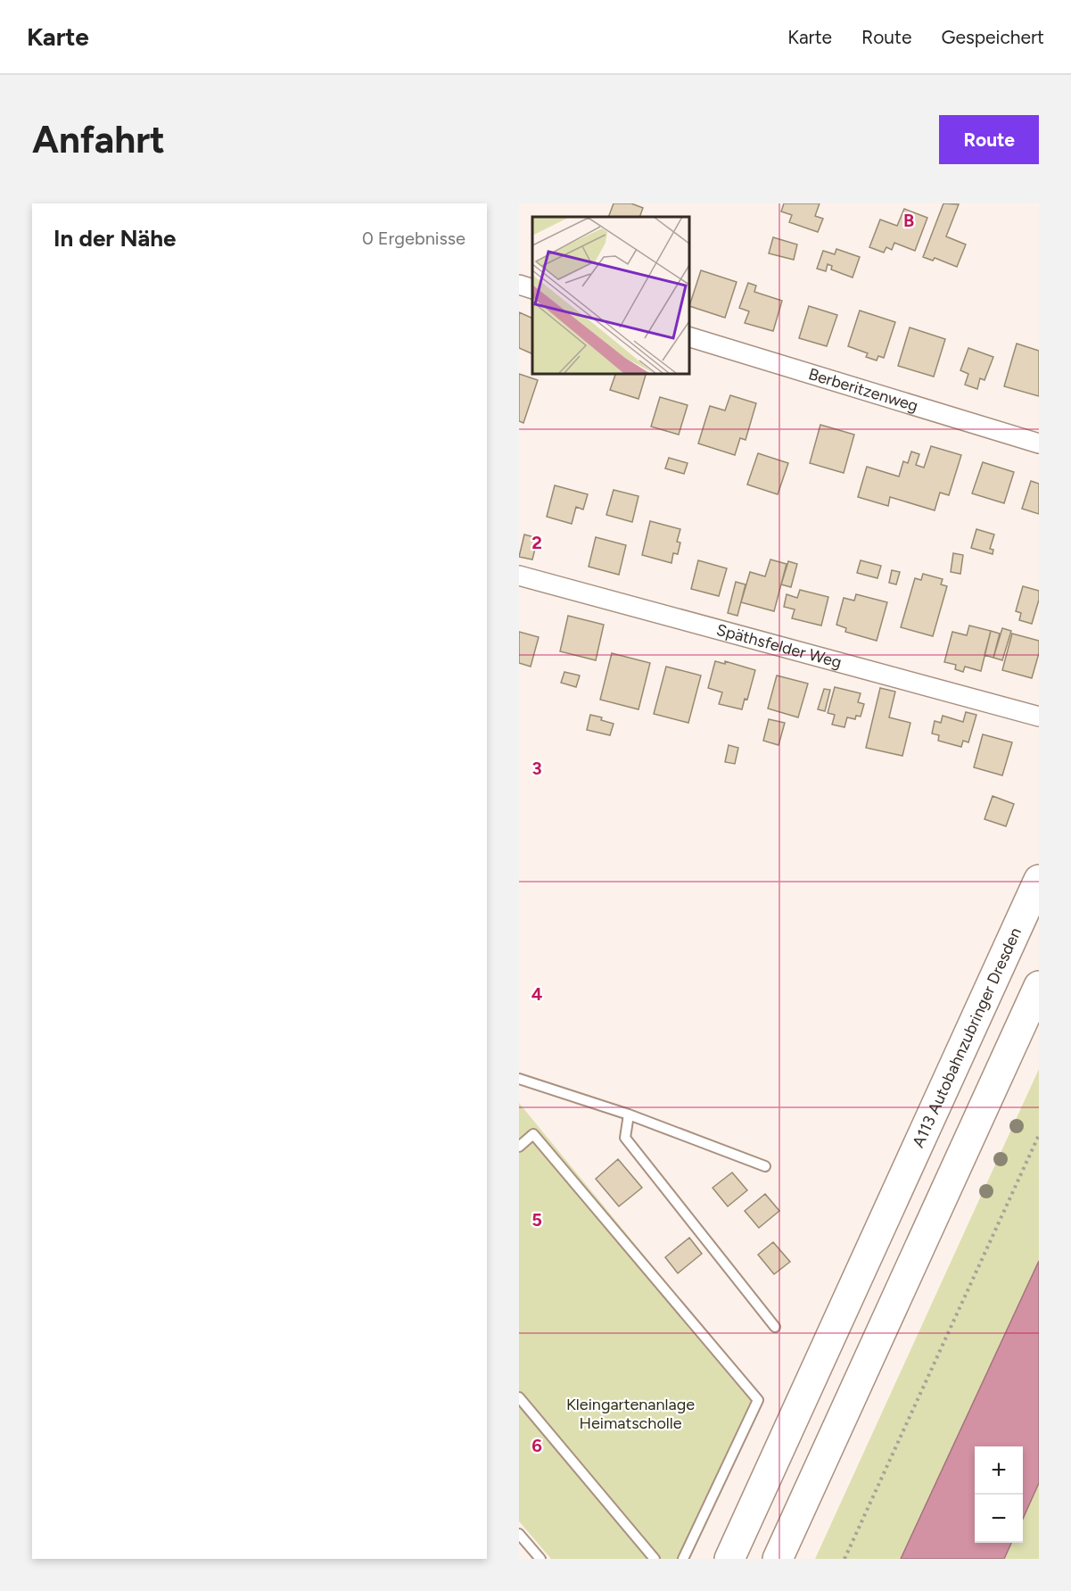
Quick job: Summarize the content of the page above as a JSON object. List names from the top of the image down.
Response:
{
  "streets": {
    "highway": ["A113 Autobahnzubringer Dresden"],
    "street": ["Berberitzenweg", "Späthsfelder Weg"]
  },
  "parks": ["Kleingartenanlage Heimatscholle"],
  "page": {
    "header": "Karte",
    "nav": ["Karte", "Route", "Gespeichert"],
    "buttons": "Route",
    "title": "Anfahrt",
    "heading": ["In der Nähe", "0 Ergebnisse"],
    "map_buttons": ["+", "−"]
  },
  "grid": {
    "columns": ["B"],
    "rows": [
      "2",
      "3",
      "4",
      "5",
      "6"
    ]
  }
}
